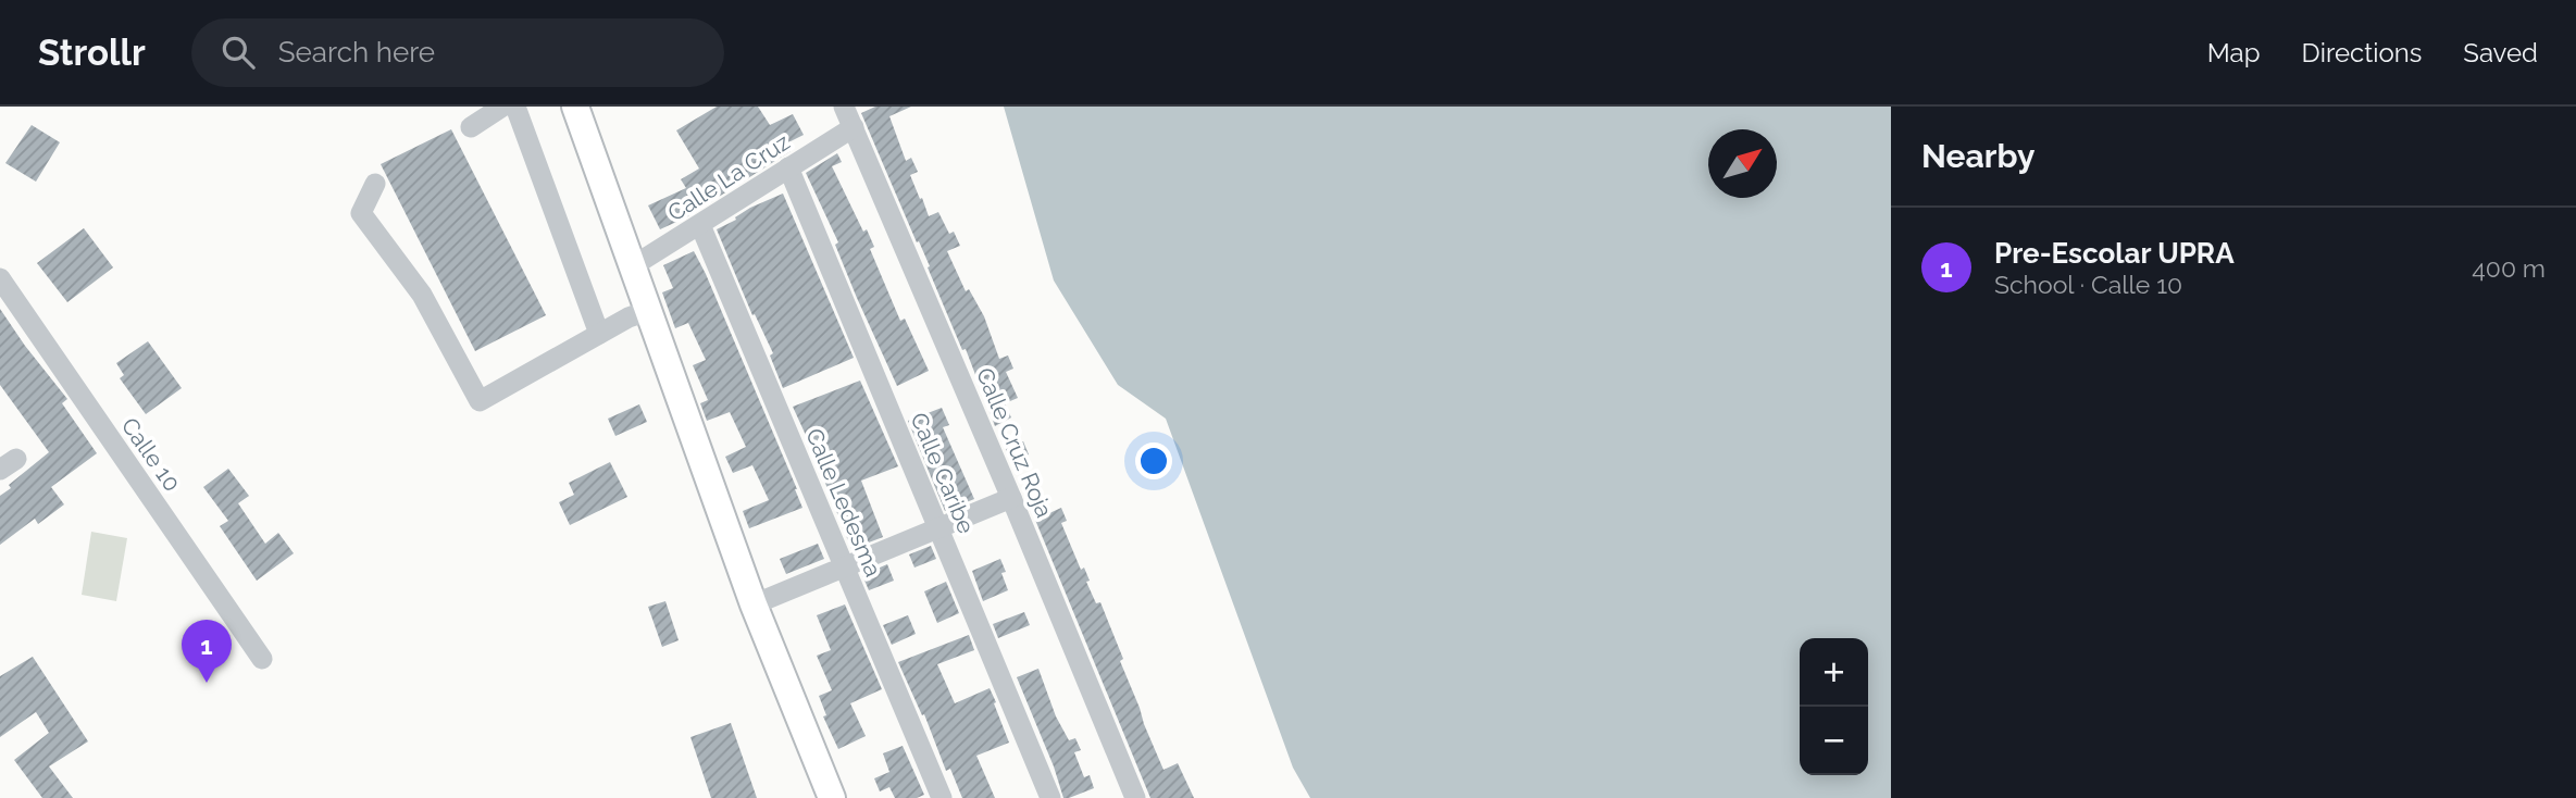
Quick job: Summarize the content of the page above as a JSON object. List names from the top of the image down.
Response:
{
  "streets": {
    "street": [
      "Calle La Cruz",
      "Calle Cruz Roja",
      "Calle 10",
      "Calle Caribe",
      "Calle Ledesma"
    ]
  },
  "crossings": [
    ["Calle La Cruz", "Calle Cruz Roja"],
    ["Calle La Cruz", "Calle Caribe"],
    ["Calle La Cruz", "Calle Ledesma"]
  ],
  "north": "top right",
  "page": {
    "header": "Strollr",
    "search": "Search here",
    "nav": ["Map", "Directions", "Saved"],
    "heading": "Nearby",
    "list": [
      {
        "mark": "1",
        "name": "Pre-Escolar UPRA",
        "note": "School · Calle 10",
        "value": "400 m"
      }
    ],
    "pins": "1",
    "map_buttons": ["+", "−"]
  }
}
